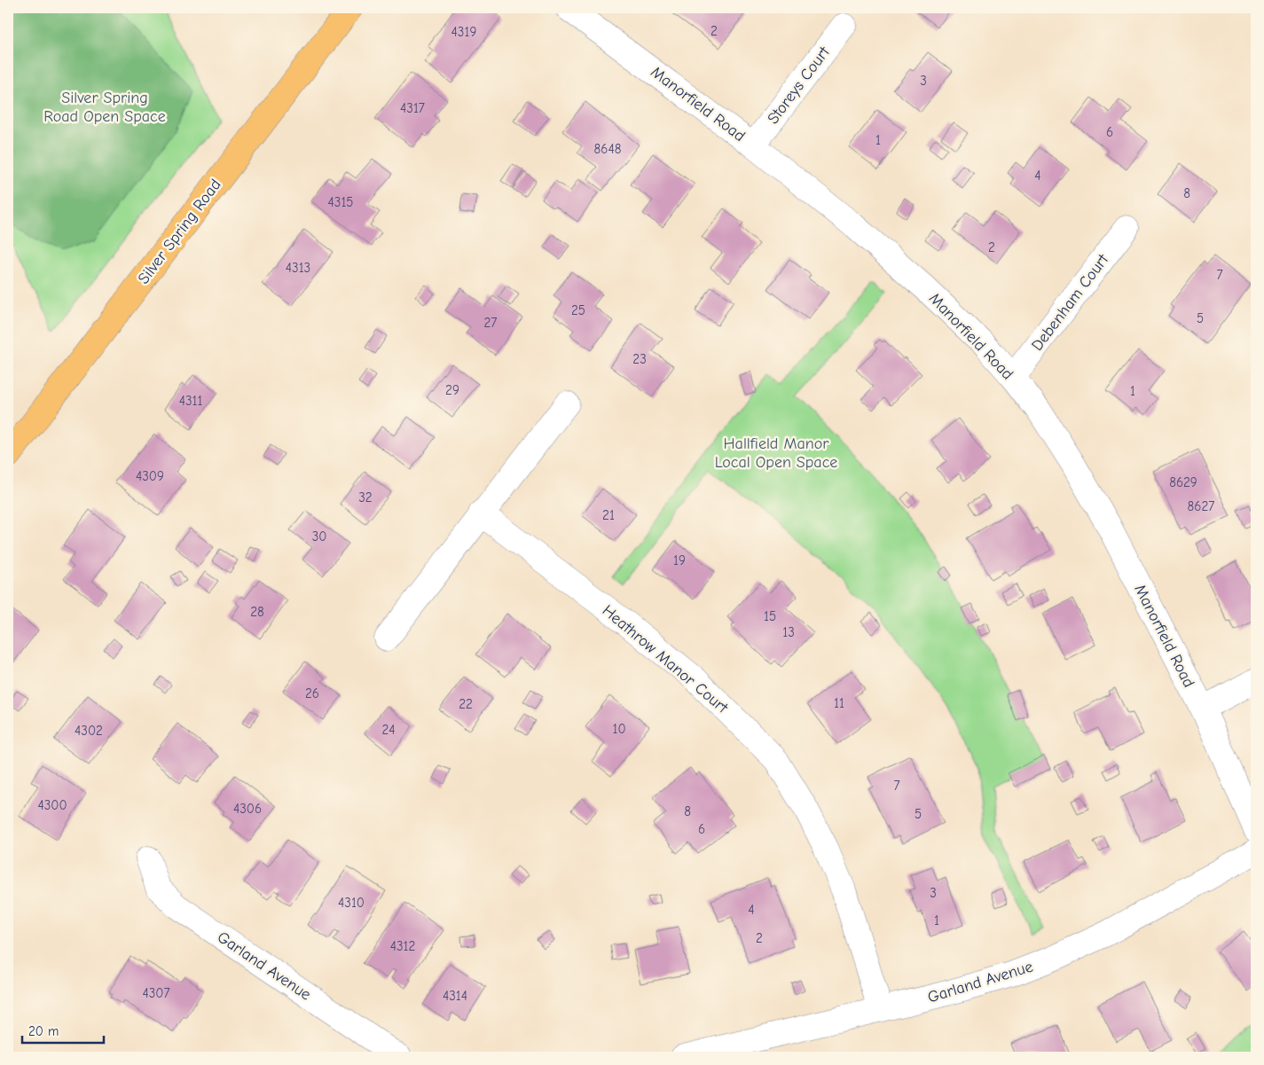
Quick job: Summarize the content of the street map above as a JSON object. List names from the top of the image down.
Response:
{
  "streets": {
    "main road": ["Silver Spring Road"],
    "street": [
      "Storeys Court",
      "Manorfield Road",
      "Debenham Court",
      "Heathrow Manor Court",
      "Garland Avenue"
    ]
  },
  "crossings": [
    ["Storeys Court", "Manorfield Road"],
    ["Manorfield Road", "Debenham Court"],
    ["Heathrow Manor Court", "Garland Avenue"]
  ],
  "parks": ["Silver Spring Road Open Space", "Hallfield Manor Local Open Space"],
  "house_numbers": [
    "2",
    "4319",
    "3",
    "4317",
    "6",
    "1",
    "8648",
    "4",
    "8",
    "4315",
    "2",
    "4313",
    "7",
    "25",
    "5",
    "27",
    "23",
    "29",
    "1",
    "4311",
    "4309",
    "8629",
    "32",
    "8627",
    "21",
    "30",
    "19",
    "28",
    "15",
    "13",
    "26",
    "11",
    "22",
    "10",
    "24",
    "4302",
    "7",
    "4300",
    "4306",
    "8",
    "5",
    "6",
    "3",
    "4310",
    "4",
    "1",
    "2",
    "4312",
    "4307",
    "4314"
  ],
  "scale_bar": "20 m"
}
